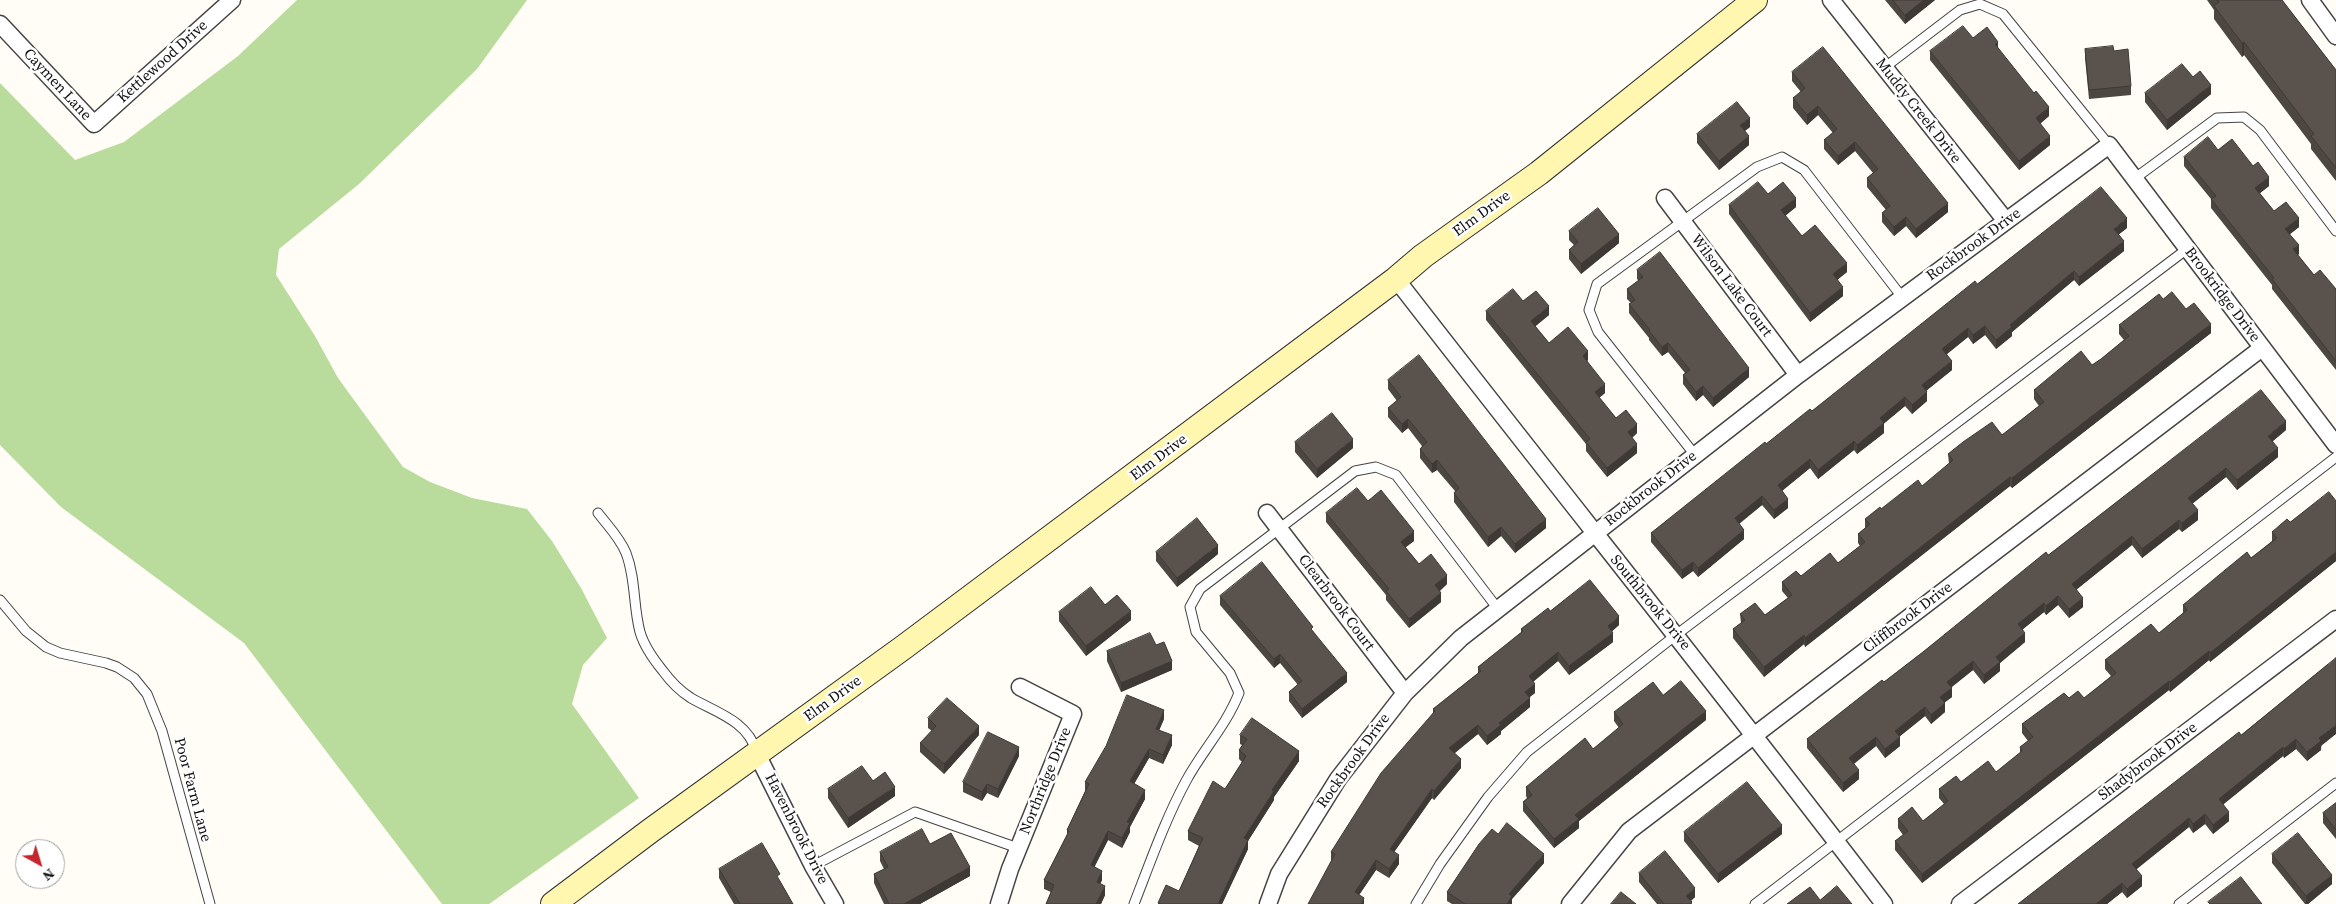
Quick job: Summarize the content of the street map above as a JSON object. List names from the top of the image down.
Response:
{
  "streets": {
    "street": [
      "Kettlewood Drive",
      "Caymen Lane",
      "Muddy Creek Drive",
      "Elm Drive",
      "Rockbrook Drive",
      "Wilson Lake Court",
      "Brookridge Drive",
      "Clearbrook Court",
      "Southbrook Drive",
      "Cliffbrook Drive",
      "Shadybrook Drive",
      "Northridge Drive",
      "Havenbrook Drive"
    ],
    "lane": ["Poor Farm Lane"]
  },
  "crossings": [
    ["Kettlewood Drive", "Caymen Lane"],
    ["Muddy Creek Drive", "Rockbrook Drive"],
    ["Elm Drive", "Southbrook Drive"],
    ["Elm Drive", "Havenbrook Drive"],
    ["Rockbrook Drive", "Wilson Lake Court"],
    ["Rockbrook Drive", "Brookridge Drive"],
    ["Rockbrook Drive", "Clearbrook Court"],
    ["Rockbrook Drive", "Southbrook Drive"],
    ["Brookridge Drive", "Cliffbrook Drive"],
    ["Southbrook Drive", "Cliffbrook Drive"]
  ],
  "north": "bottom right"
}
